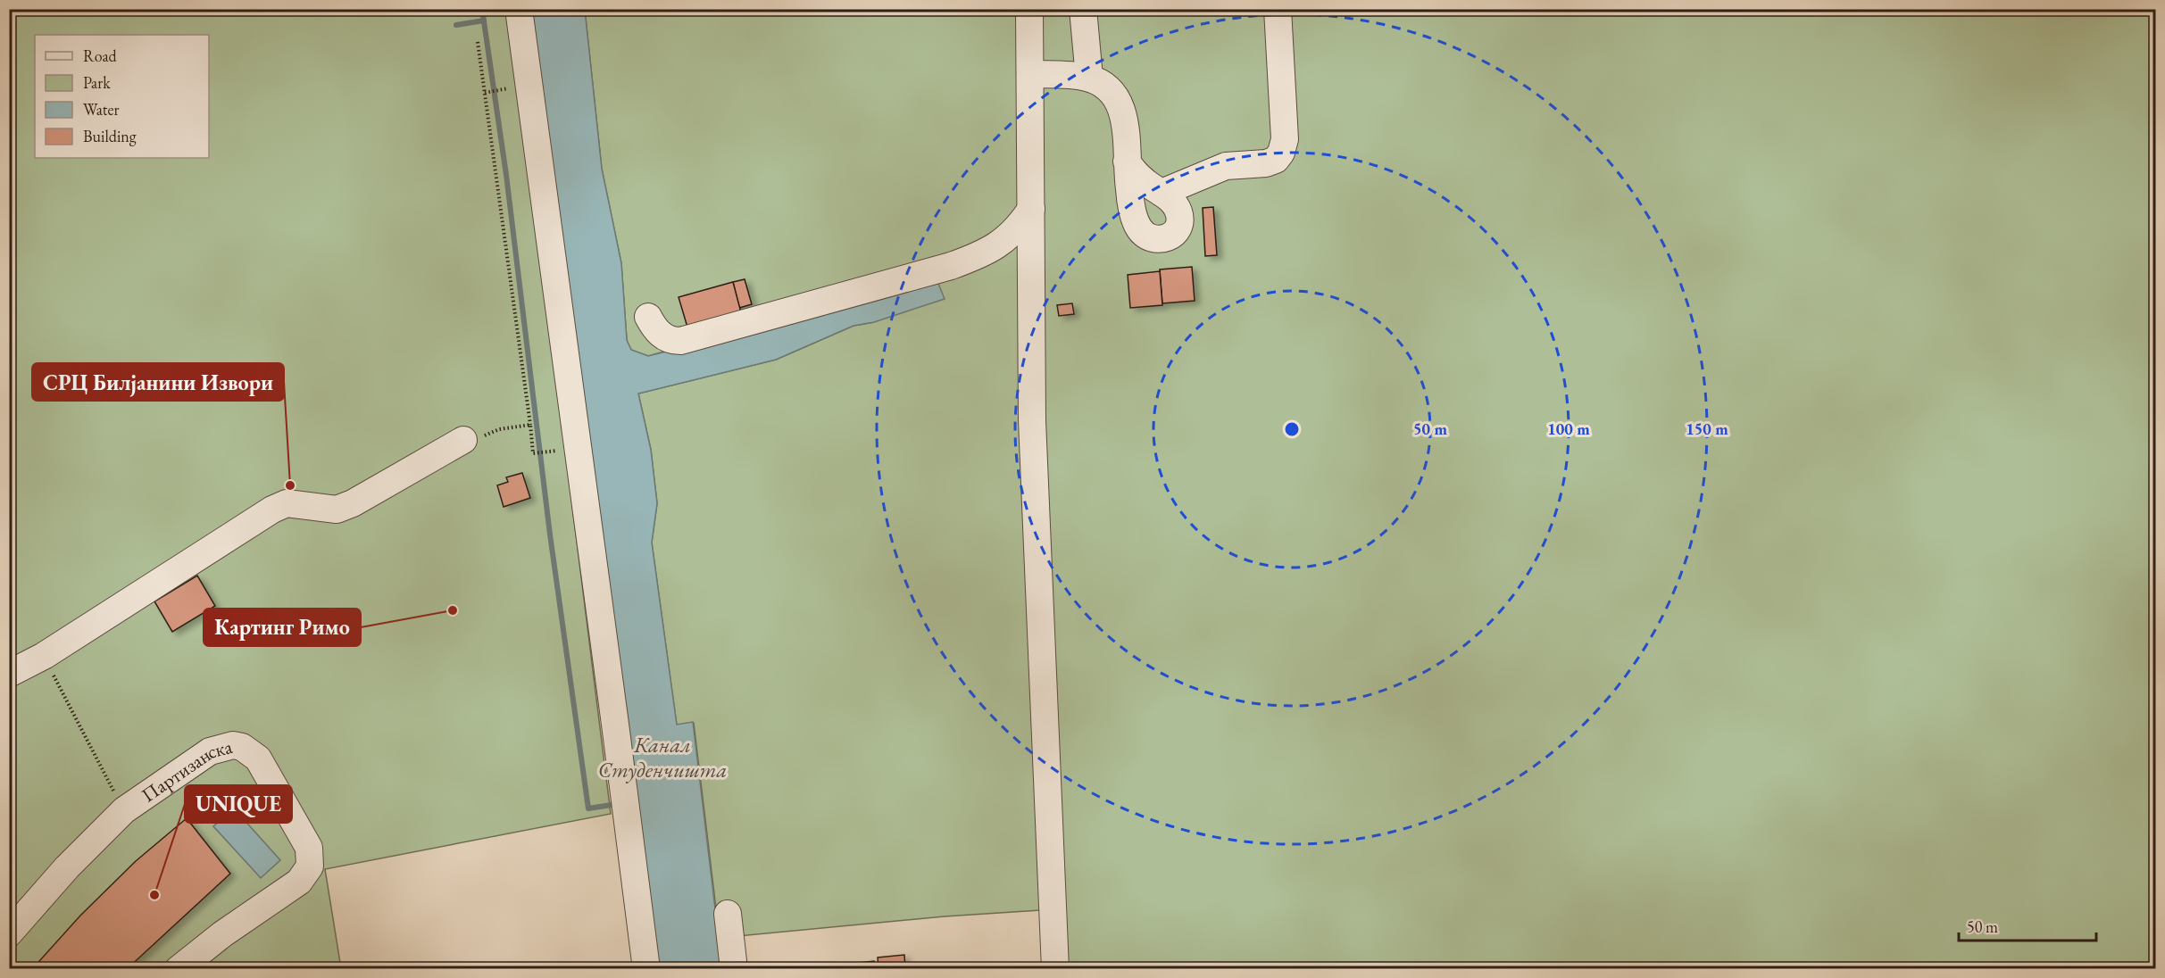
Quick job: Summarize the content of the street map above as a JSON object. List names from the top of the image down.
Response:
{
  "streets": {
    "street": ["Партизанска"]
  },
  "water": ["Канал Студенчишта"],
  "places": ["СРЦ Билјанини Извори", "Картинг Римо", "UNIQUE"],
  "legend": [
    "Road",
    "Park",
    "Water",
    "Building"
  ],
  "scale_bar": "50 m",
  "rings": ["50 m", "100 m", "150 m"]
}
